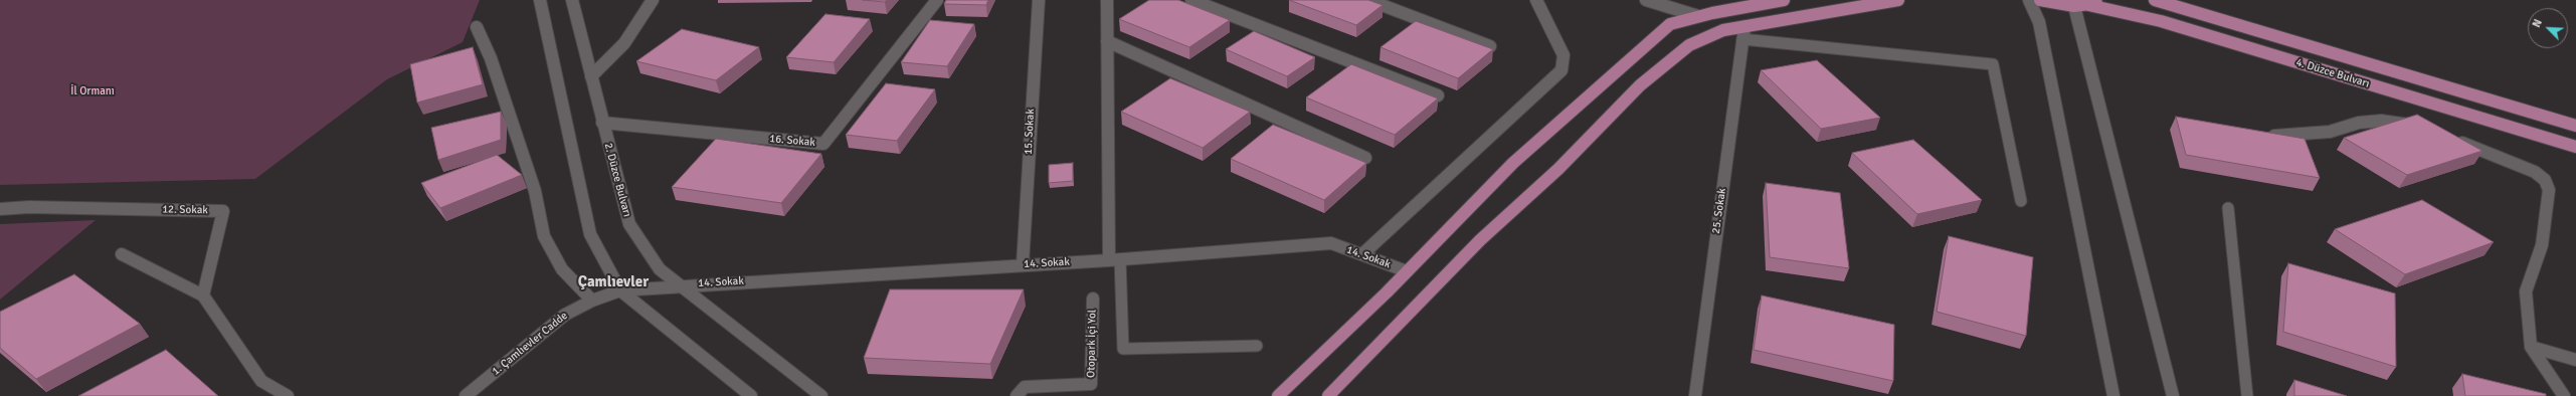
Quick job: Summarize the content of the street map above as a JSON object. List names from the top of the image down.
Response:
{
  "streets": {
    "main road": ["4. Düzce Bulvarı"],
    "street": [
      "15. Sokak",
      "16. Sokak",
      "2. Düzce Bulvarı",
      "12. Sokak",
      "25. Sokak",
      "14. Sokak",
      "1. Çamlıevler Cadde",
      "Otopark İçi Yol"
    ]
  },
  "crossings": [
    ["15. Sokak", "14. Sokak"],
    ["16. Sokak", "2. Düzce Bulvarı"],
    ["2. Düzce Bulvarı", "14. Sokak"],
    ["14. Sokak", "1. Çamlıevler Cadde"]
  ],
  "districts": ["Çamlıevler"],
  "parks": ["İl Ormanı"],
  "north": "top left"
}
